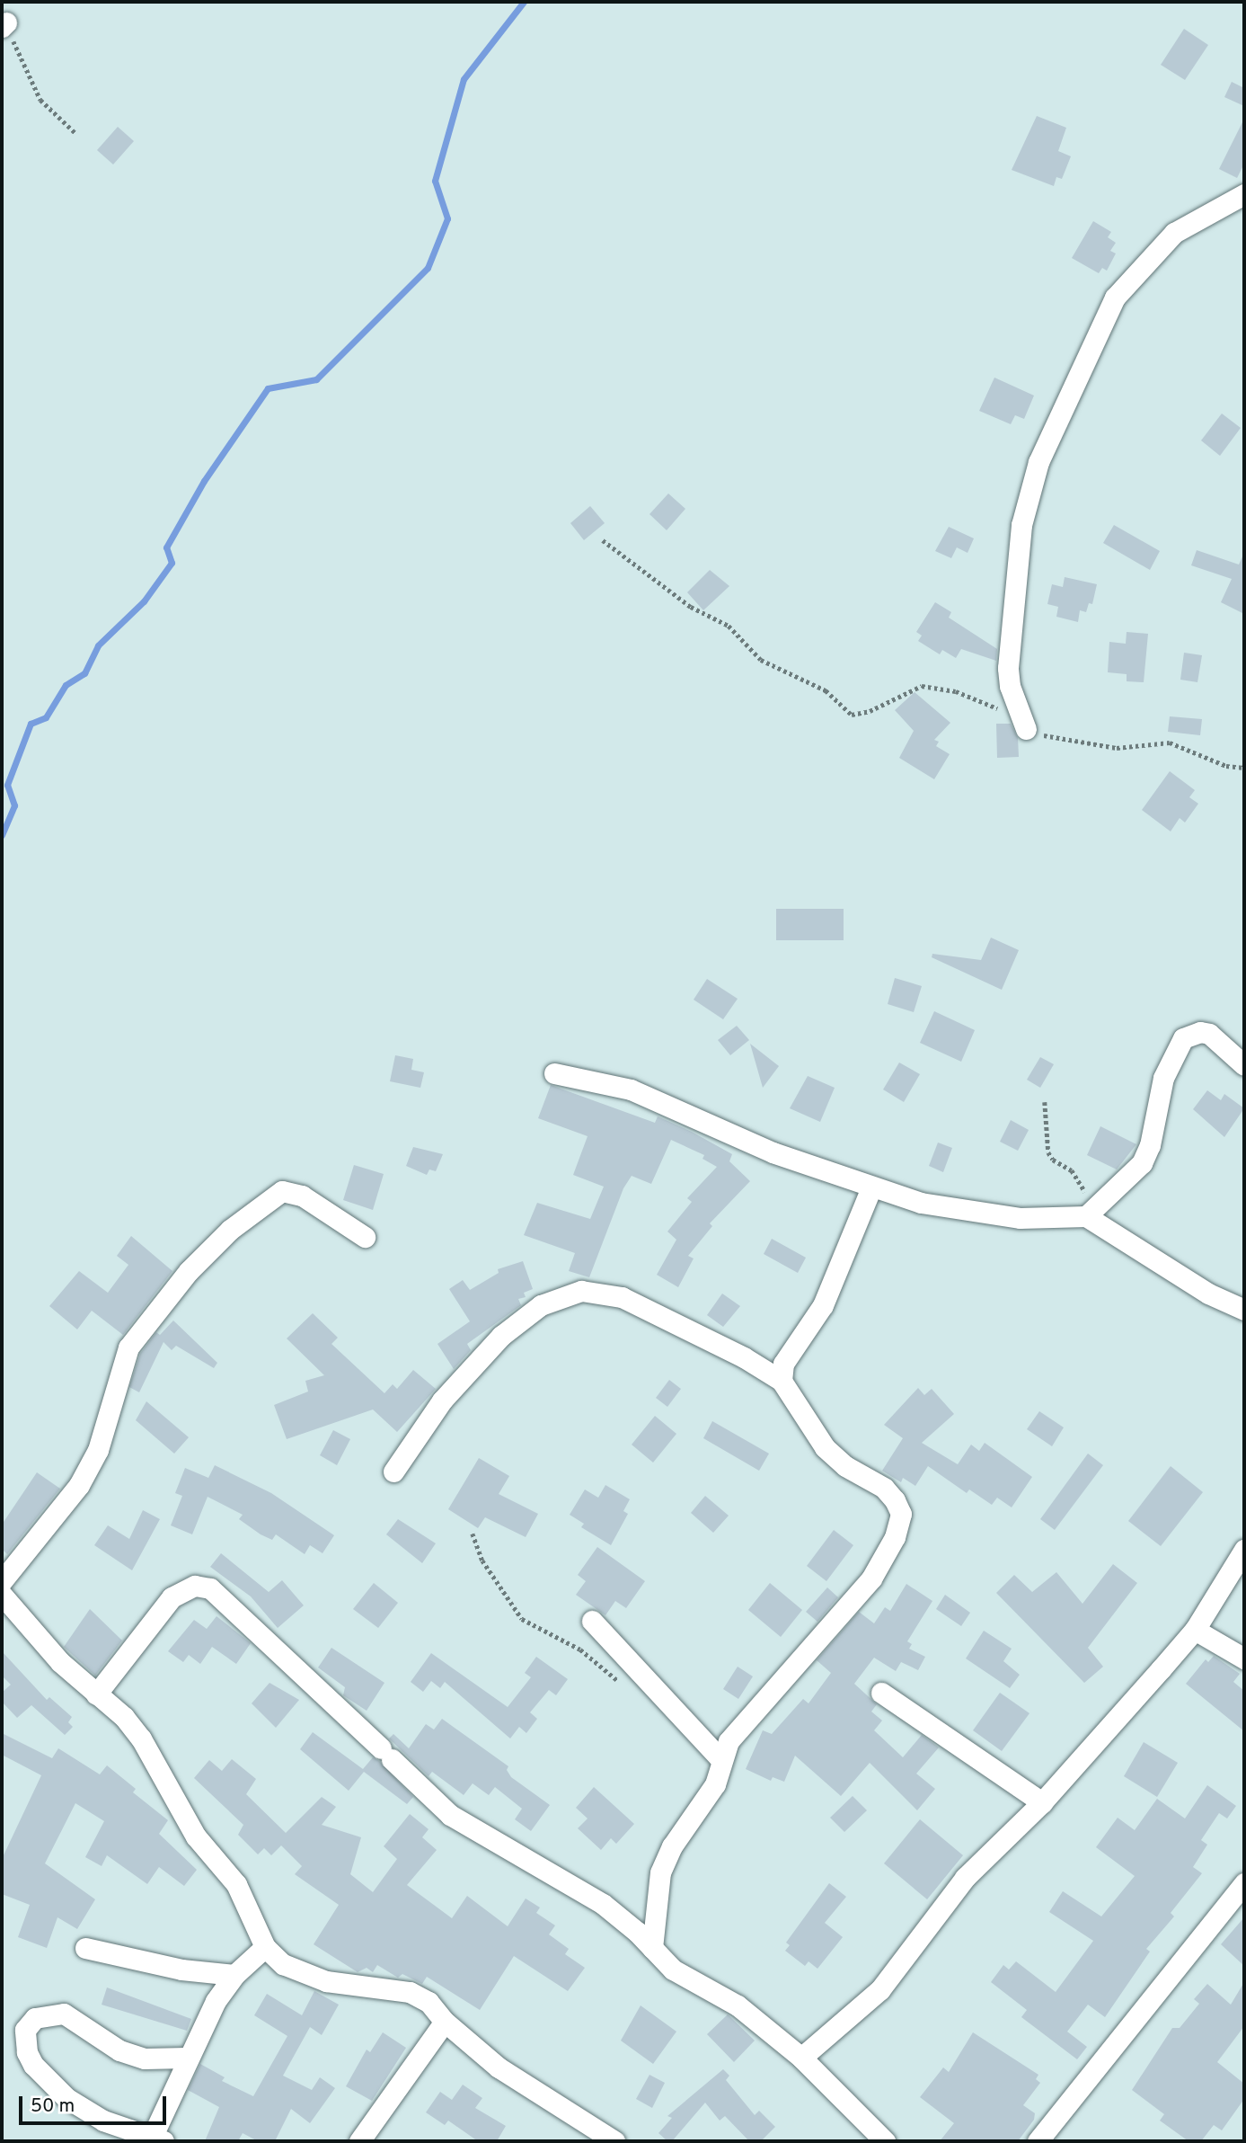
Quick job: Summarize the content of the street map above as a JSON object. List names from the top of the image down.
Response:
{
  "scale_bar": "50 m"
}
